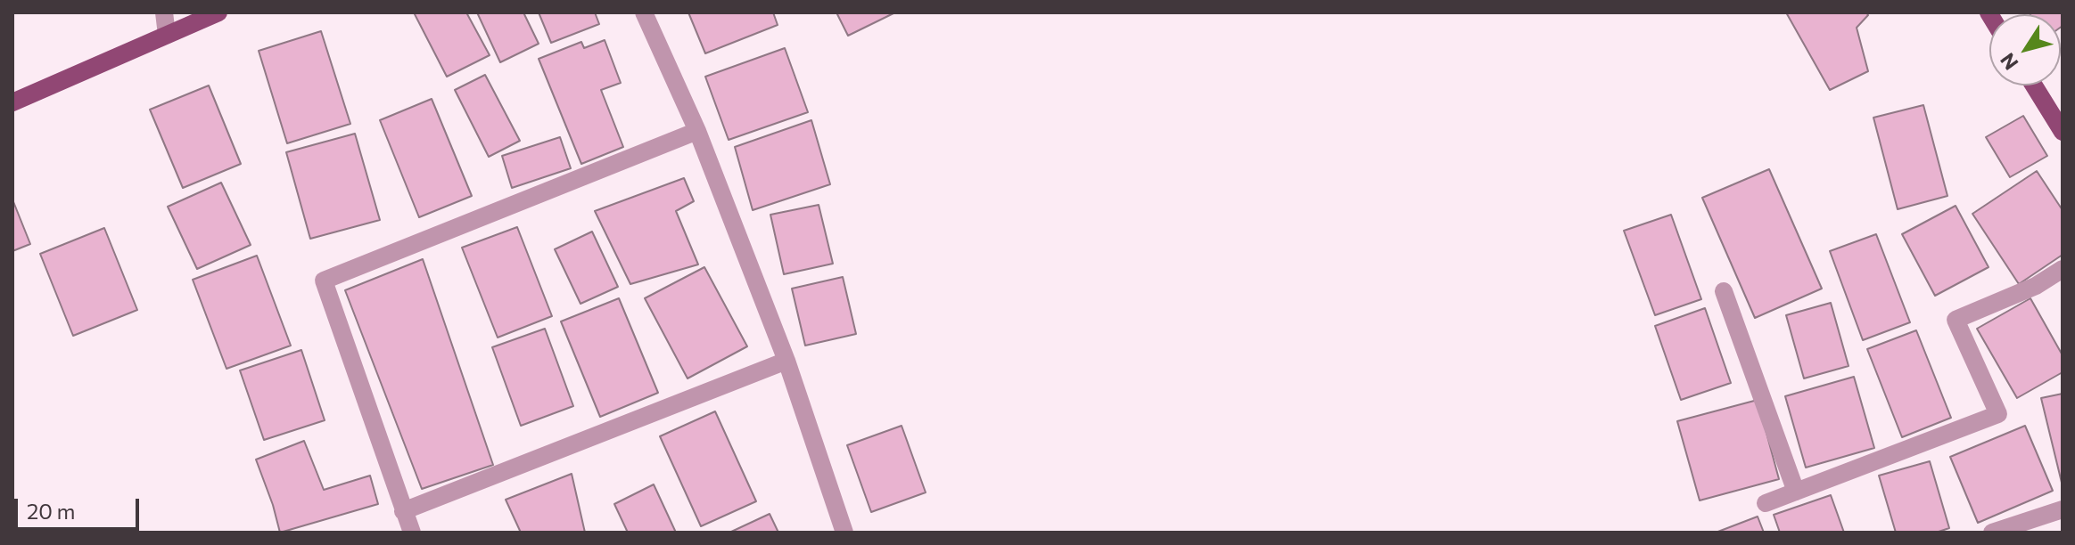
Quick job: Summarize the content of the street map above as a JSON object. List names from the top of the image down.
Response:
{
  "scale_bar": "20 m",
  "north": "bottom left"
}
